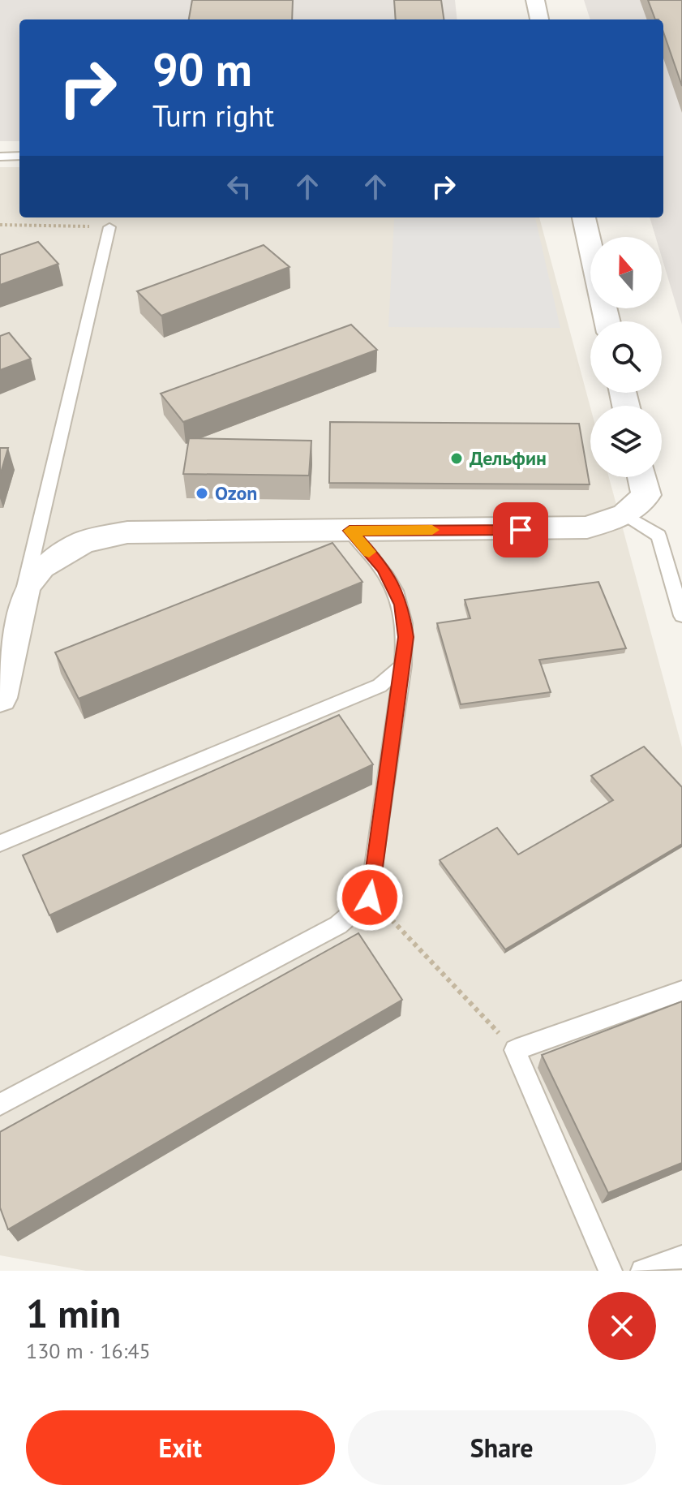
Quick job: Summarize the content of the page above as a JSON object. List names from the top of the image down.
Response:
{
  "places": ["Дельфин", "Ozon"],
  "north": "top",
  "page": {
    "turn": ["90 m", "Turn right"],
    "heading": ["1 min", "130 m · 16:45"],
    "buttons": ["Exit", "Share"]
  }
}
